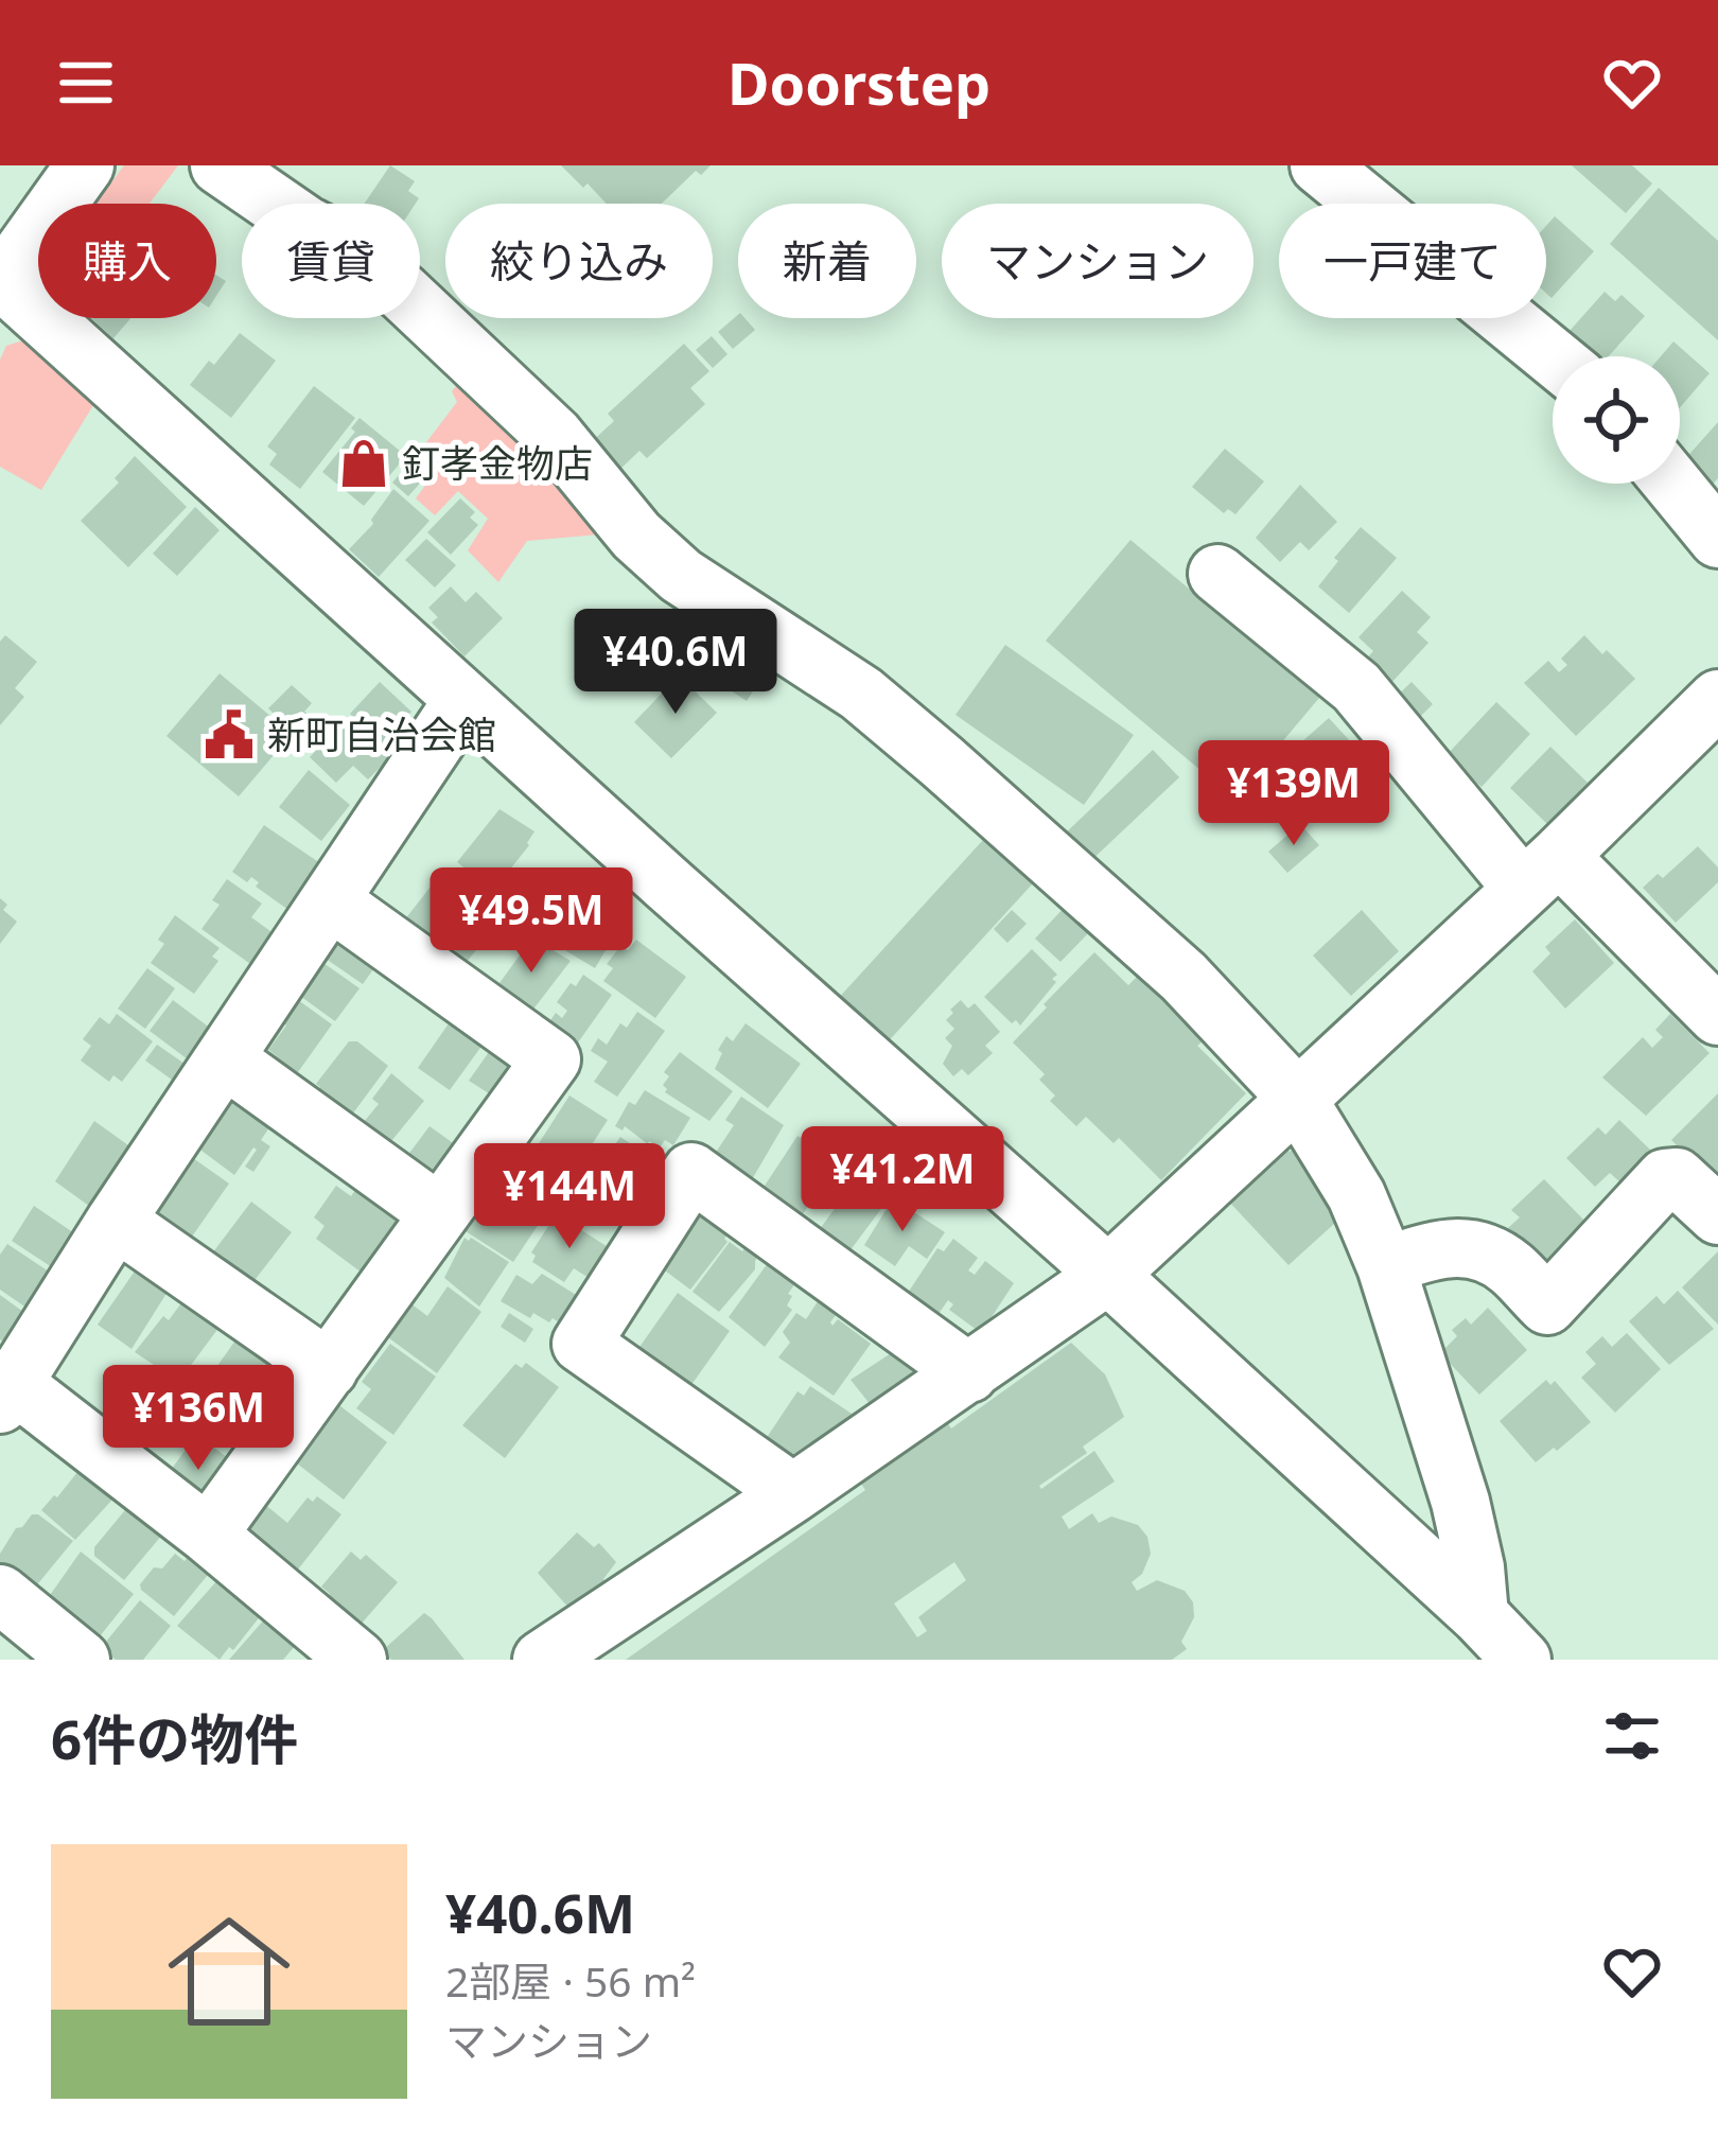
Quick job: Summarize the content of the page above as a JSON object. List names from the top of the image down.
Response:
{
  "places": {
    "shop": ["釘孝金物店"],
    "public building": ["新町自治会館"]
  },
  "page": {
    "header": "Doorstep",
    "chip": [
      "購入",
      "賃貸",
      "絞り込み",
      "新着",
      "マンション",
      "一戸建て"
    ],
    "price": [
      "¥40.6M",
      "¥139M",
      "¥49.5M",
      "¥41.2M",
      "¥144M",
      "¥136M"
    ],
    "heading": "6件の物件",
    "list": [
      {
        "name": "¥40.6M",
        "note": "2部屋 · 56 m² · マンション"
      }
    ]
  }
}
